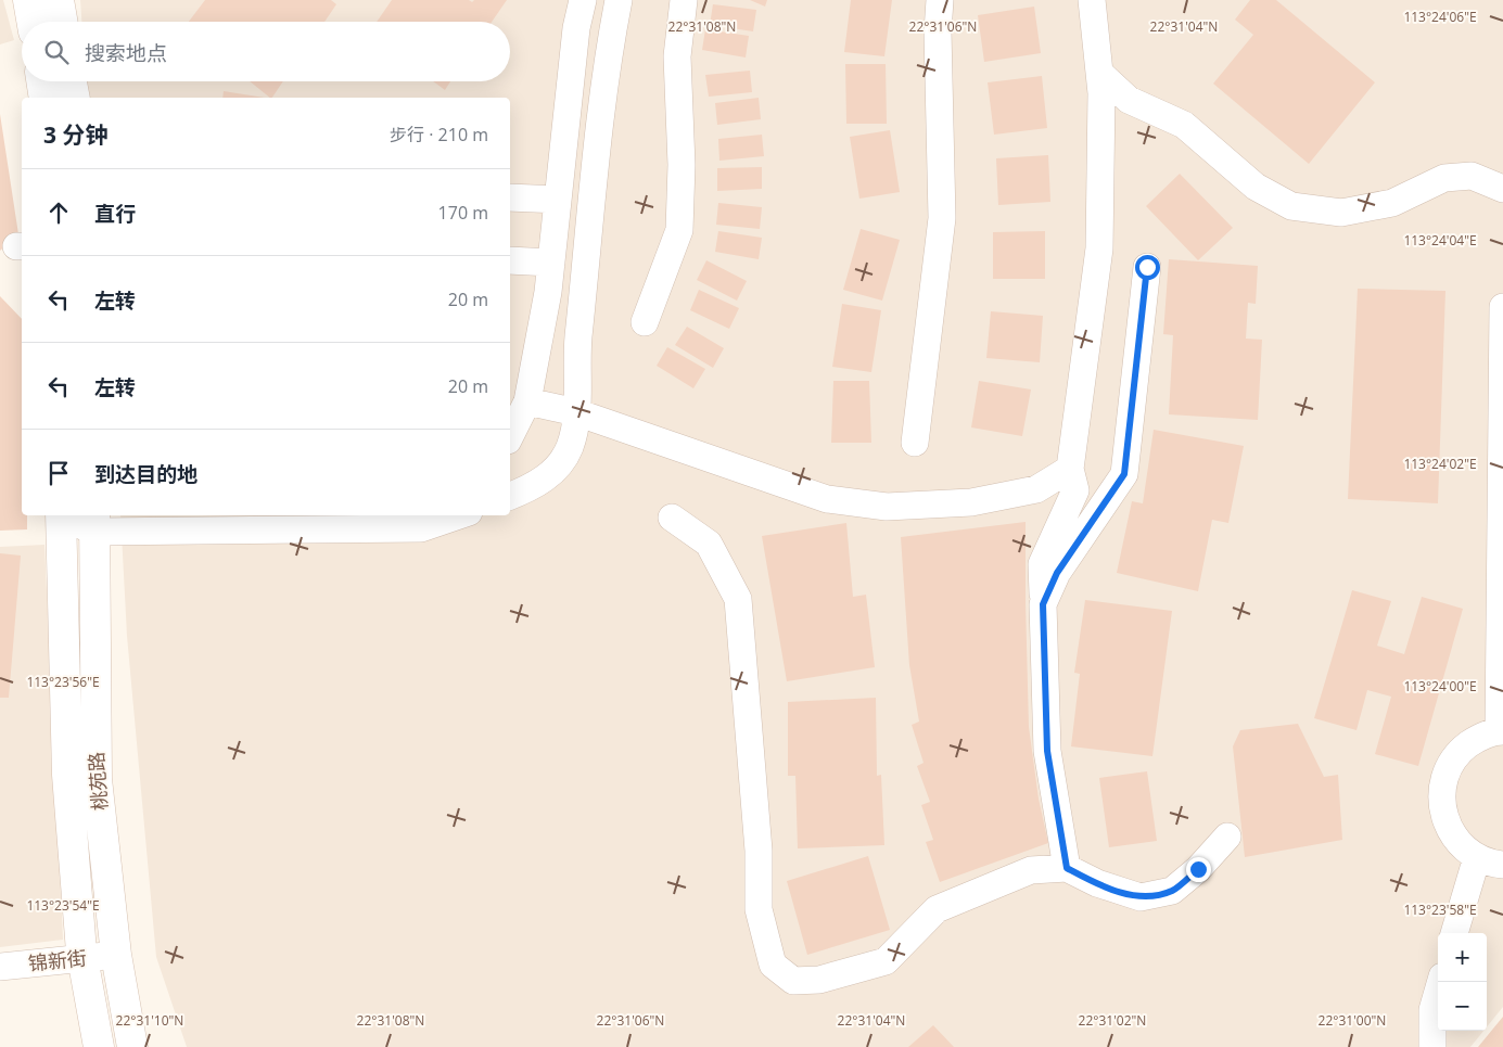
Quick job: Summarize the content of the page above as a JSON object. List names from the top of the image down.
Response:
{
  "streets": {
    "street": ["桃苑路", "锦新街"]
  },
  "crossings": [
    ["桃苑路", "锦新街"]
  ],
  "page": {
    "search": "搜索地点",
    "heading": ["3 分钟", "步行 · 210 m"],
    "list": [
      ["直行", "170 m"],
      ["左转", "20 m"],
      ["左转", "20 m"],
      "到达目的地"
    ],
    "map_buttons": ["+", "−"]
  },
  "coordinates": [
    "113°24'06\"E",
    "22°31'08\"N",
    "22°31'06\"N",
    "22°31'04\"N",
    "113°24'04\"E",
    "113°24'02\"E",
    "113°23'56\"E",
    "113°24'00\"E",
    "113°23'54\"E",
    "113°23'58\"E",
    "22°31'10\"N",
    "22°31'02\"N",
    "22°31'00\"N"
  ]
}
